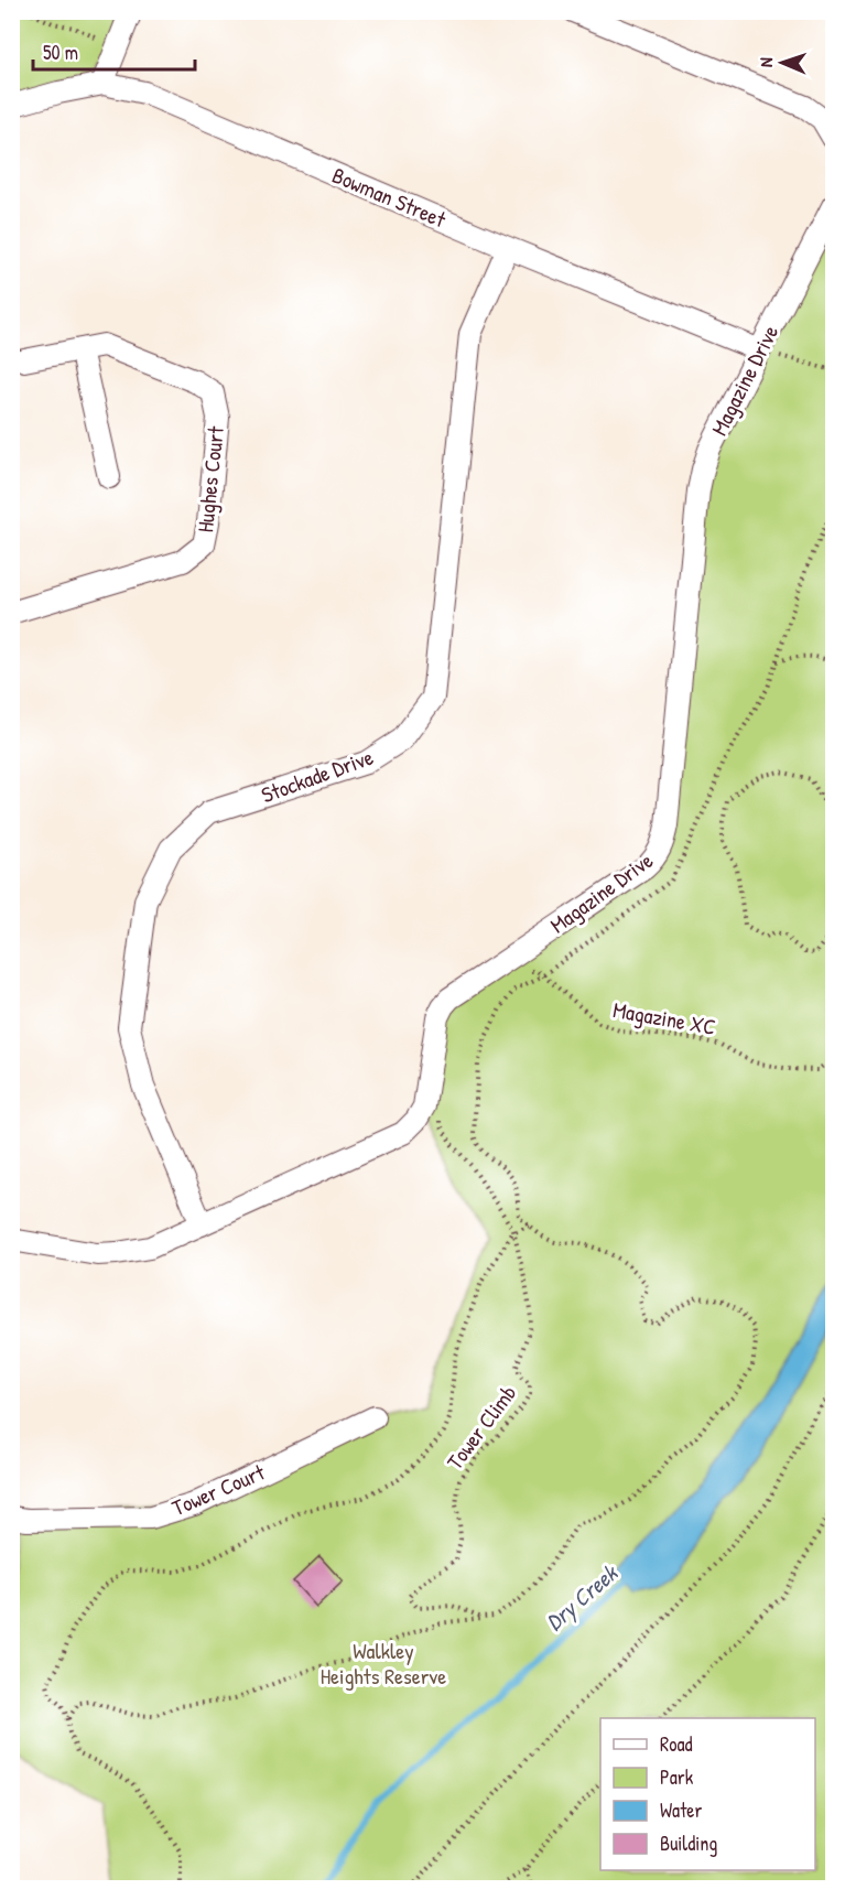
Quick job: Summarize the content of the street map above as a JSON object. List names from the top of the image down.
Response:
{
  "streets": {
    "street": [
      "Bowman Street",
      "Magazine Drive",
      "Hughes Court",
      "Stockade Drive",
      "Tower Court"
    ],
    "path": ["Magazine XC", "Tower Climb"]
  },
  "crossings": [
    ["Bowman Street", "Magazine Drive"],
    ["Bowman Street", "Stockade Drive"],
    ["Magazine Drive", "Stockade Drive"]
  ],
  "water": ["Dry Creek"],
  "parks": ["Walkley Heights Reserve"],
  "legend": [
    "Road",
    "Park",
    "Water",
    "Building"
  ],
  "scale_bar": "50 m",
  "north": "left"
}
